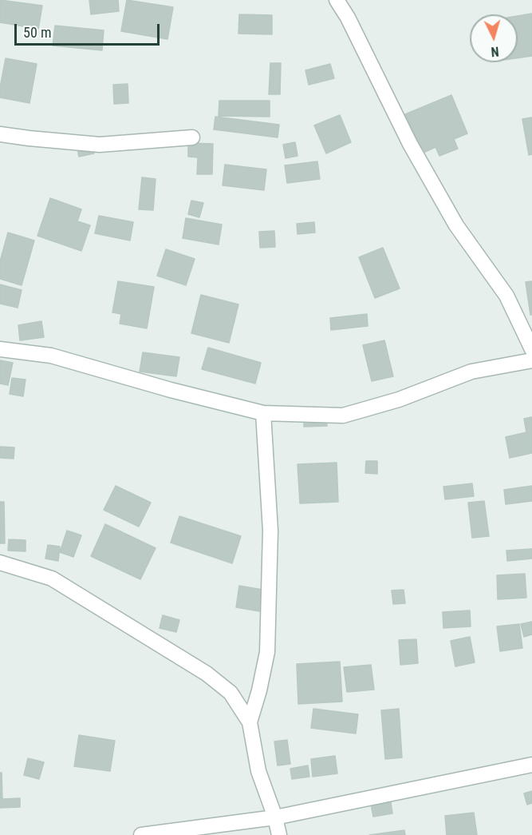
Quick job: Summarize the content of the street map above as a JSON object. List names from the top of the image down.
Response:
{
  "scale_bar": "50 m",
  "north": "bottom"
}
